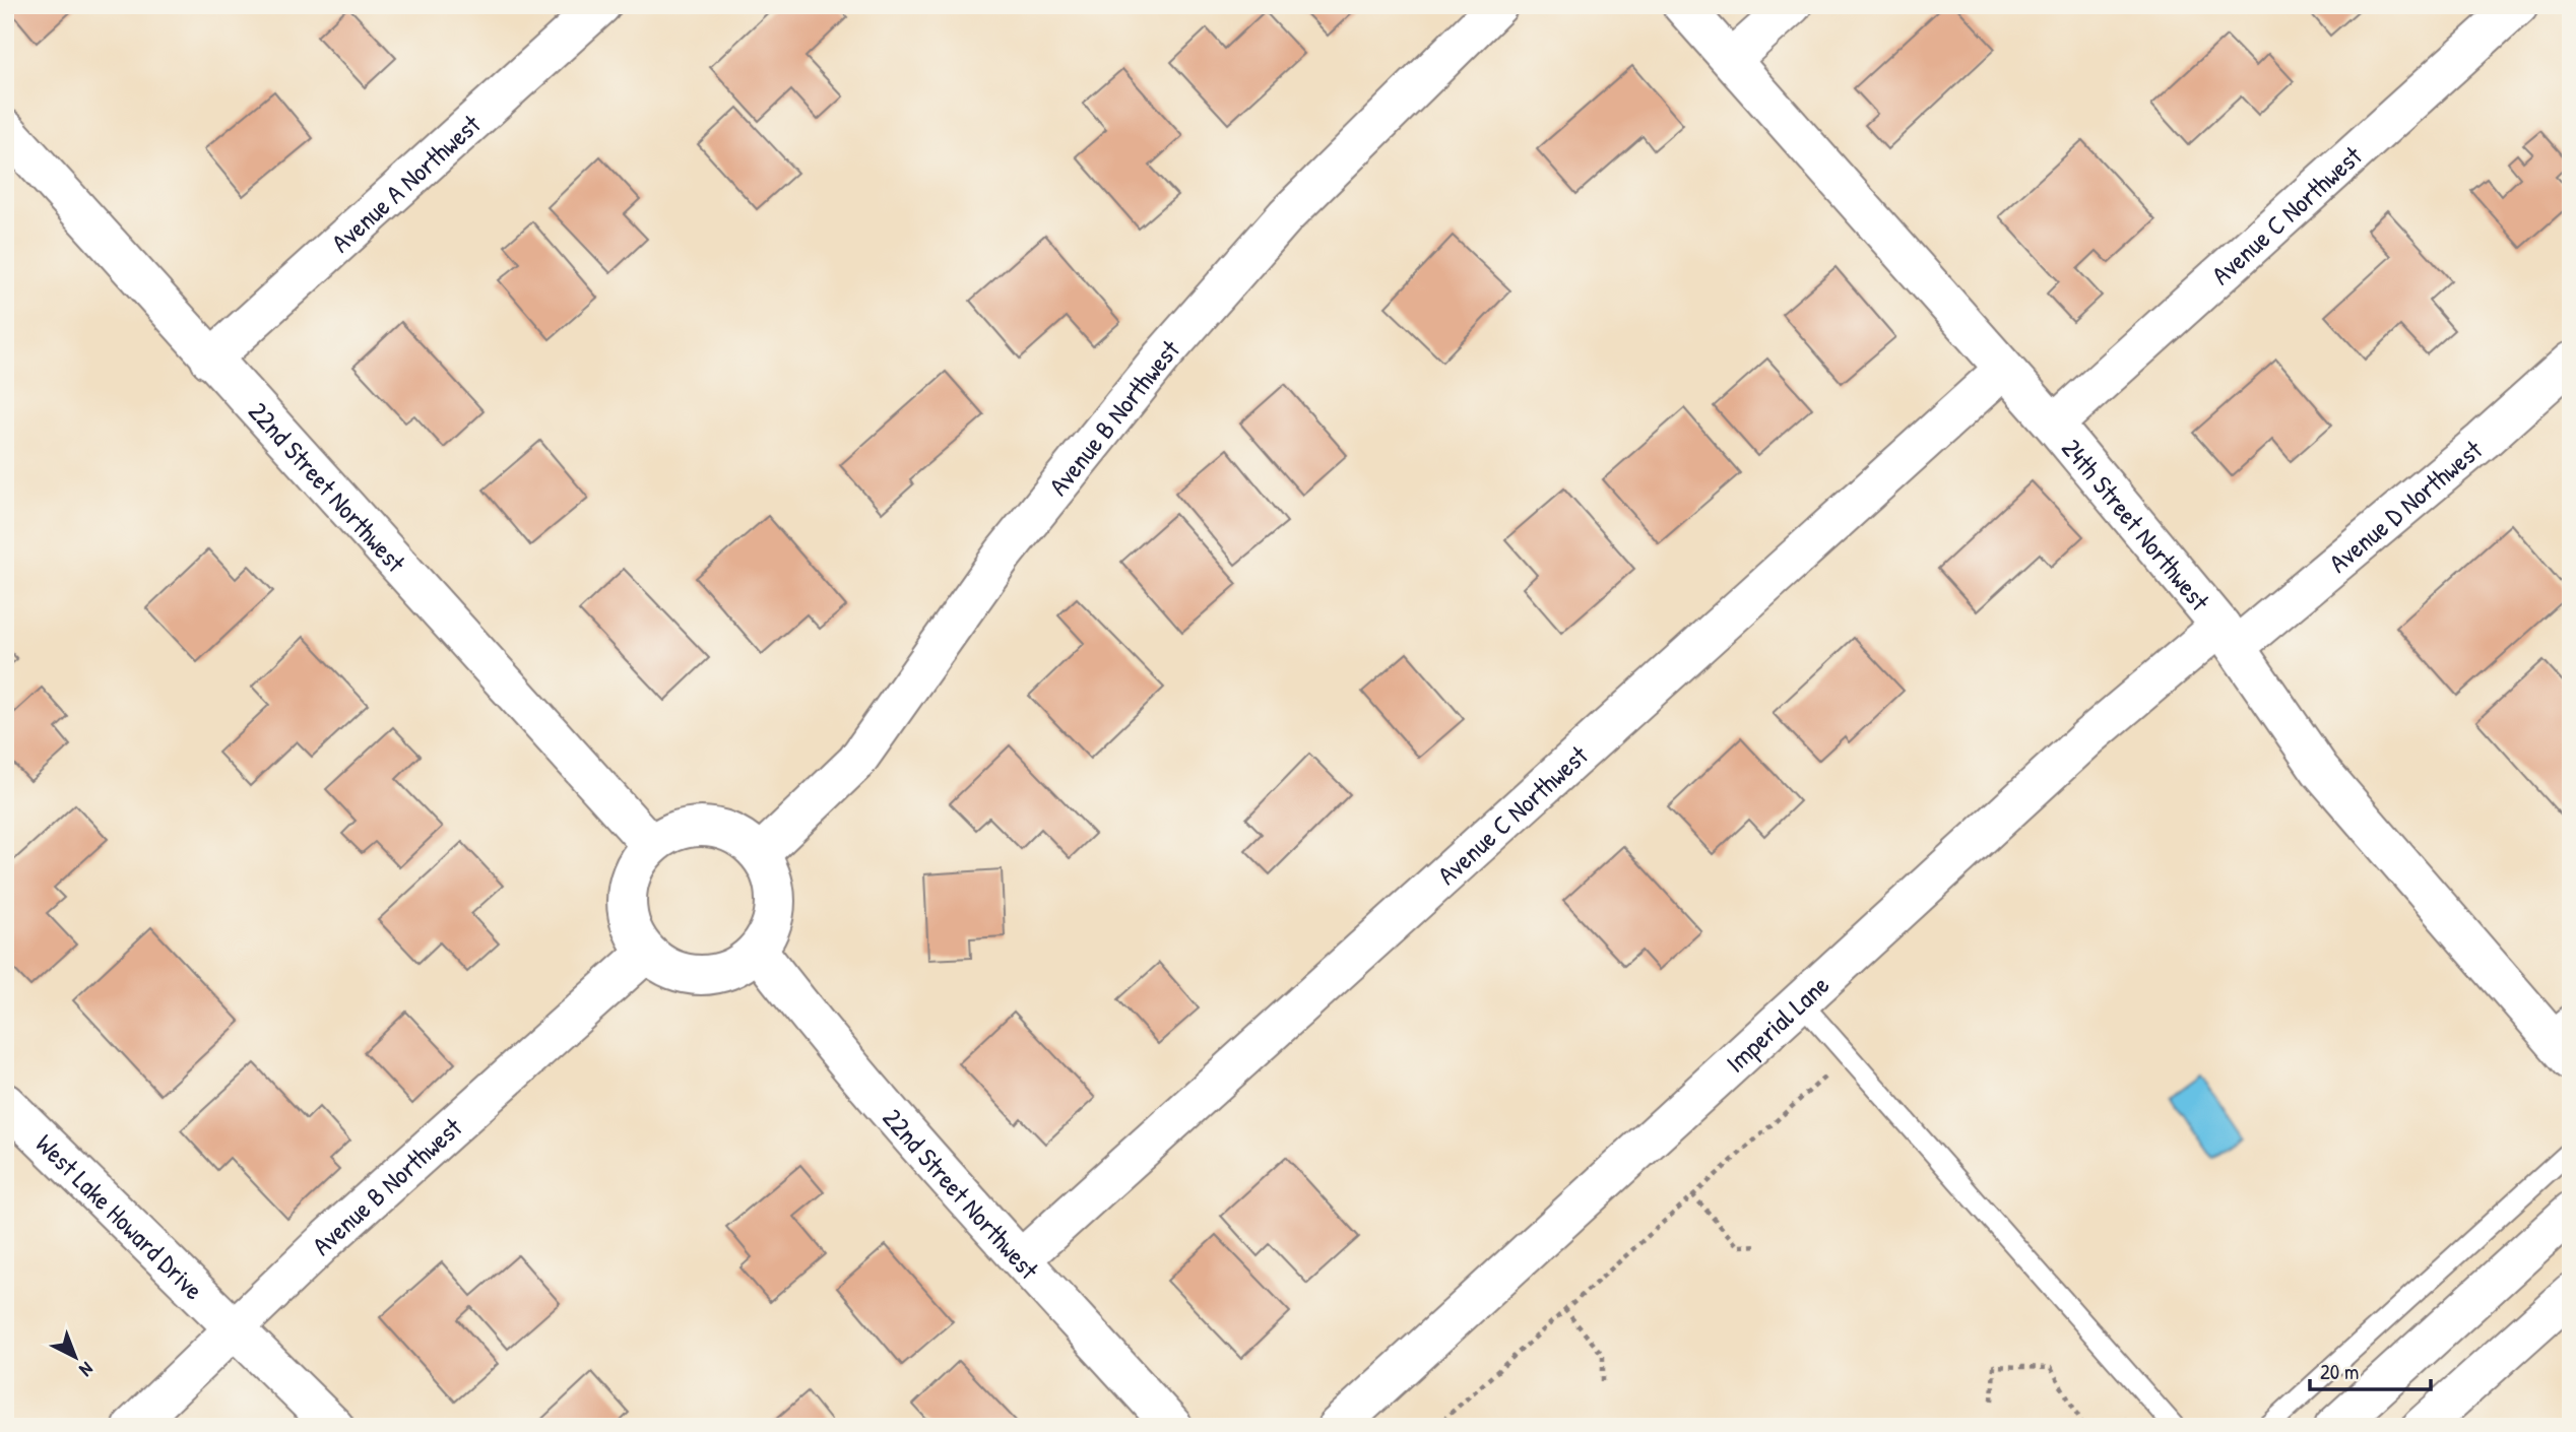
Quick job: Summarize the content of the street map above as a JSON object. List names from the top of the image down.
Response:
{
  "streets": {
    "street": [
      "Avenue A Northwest",
      "Avenue C Northwest",
      "Avenue B Northwest",
      "22nd Street Northwest",
      "Avenue D Northwest",
      "24th Street Northwest",
      "Imperial Lane",
      "West Lake Howard Drive"
    ]
  },
  "crossings": [
    ["Avenue A Northwest", "22nd Street Northwest"],
    ["Avenue C Northwest", "22nd Street Northwest"],
    ["Avenue C Northwest", "24th Street Northwest"],
    ["Avenue B Northwest", "22nd Street Northwest"],
    ["Avenue B Northwest", "West Lake Howard Drive"],
    ["Avenue D Northwest", "24th Street Northwest"],
    ["Avenue D Northwest", "Imperial Lane"],
    ["24th Street Northwest", "Imperial Lane"]
  ],
  "scale_bar": "20 m",
  "north": "bottom right"
}
